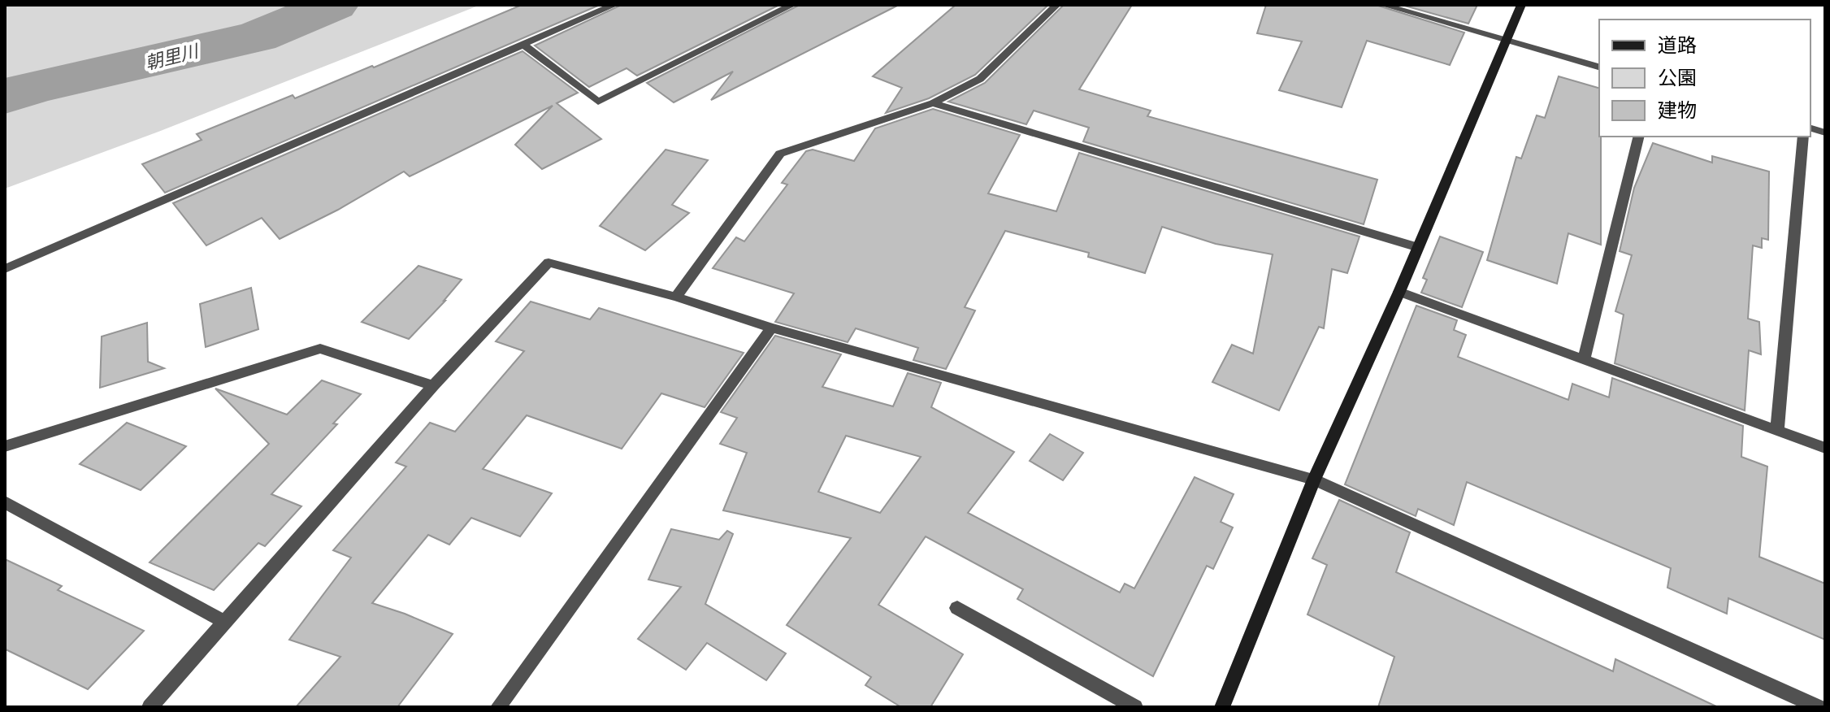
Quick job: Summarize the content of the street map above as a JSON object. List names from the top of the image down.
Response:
{
  "water": ["朝里川"],
  "legend": ["道路", "公園", "建物"]
}
